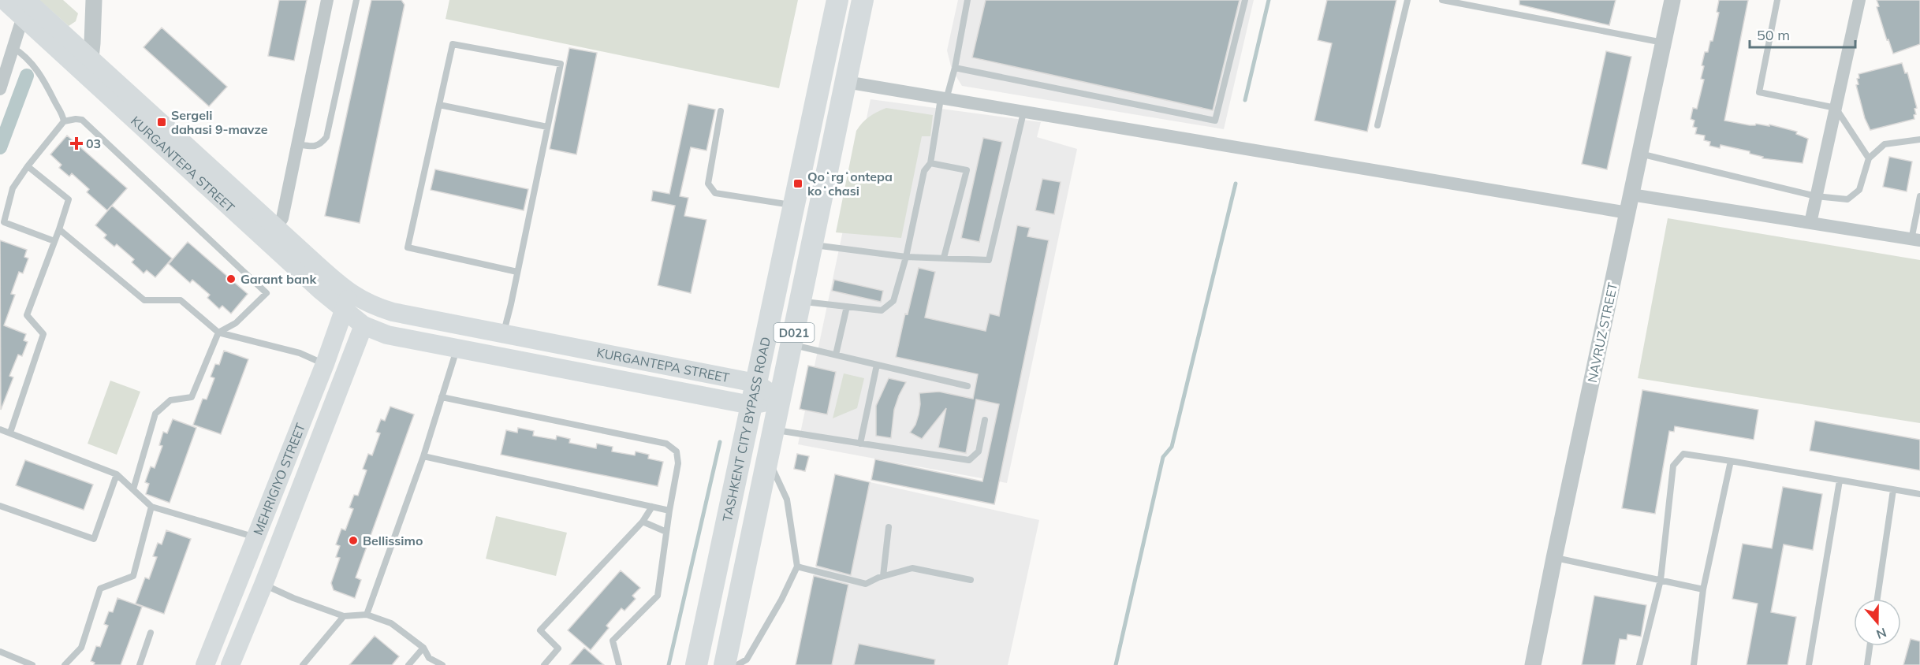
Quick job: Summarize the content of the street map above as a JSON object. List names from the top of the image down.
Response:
{
  "streets": {
    "highway": ["D021", "TASHKENT CITY BYPASS ROAD"],
    "main road": ["KURGANTEPA STREET", "MEHRIGIYO STREET"],
    "street": ["NAVRUZ STREET"]
  },
  "crossings": [
    ["KURGANTEPA STREET", "TASHKENT CITY BYPASS ROAD"],
    ["KURGANTEPA STREET", "MEHRIGIYO STREET"]
  ],
  "places": {
    "transit": ["Sergeli dahasi 9-mavze", "Qoʻrgʻontepa koʻchasi"],
    "health": ["03"],
    "other": ["Garant bank", "Bellissimo"]
  },
  "scale_bar": "50 m",
  "north": "bottom"
}
